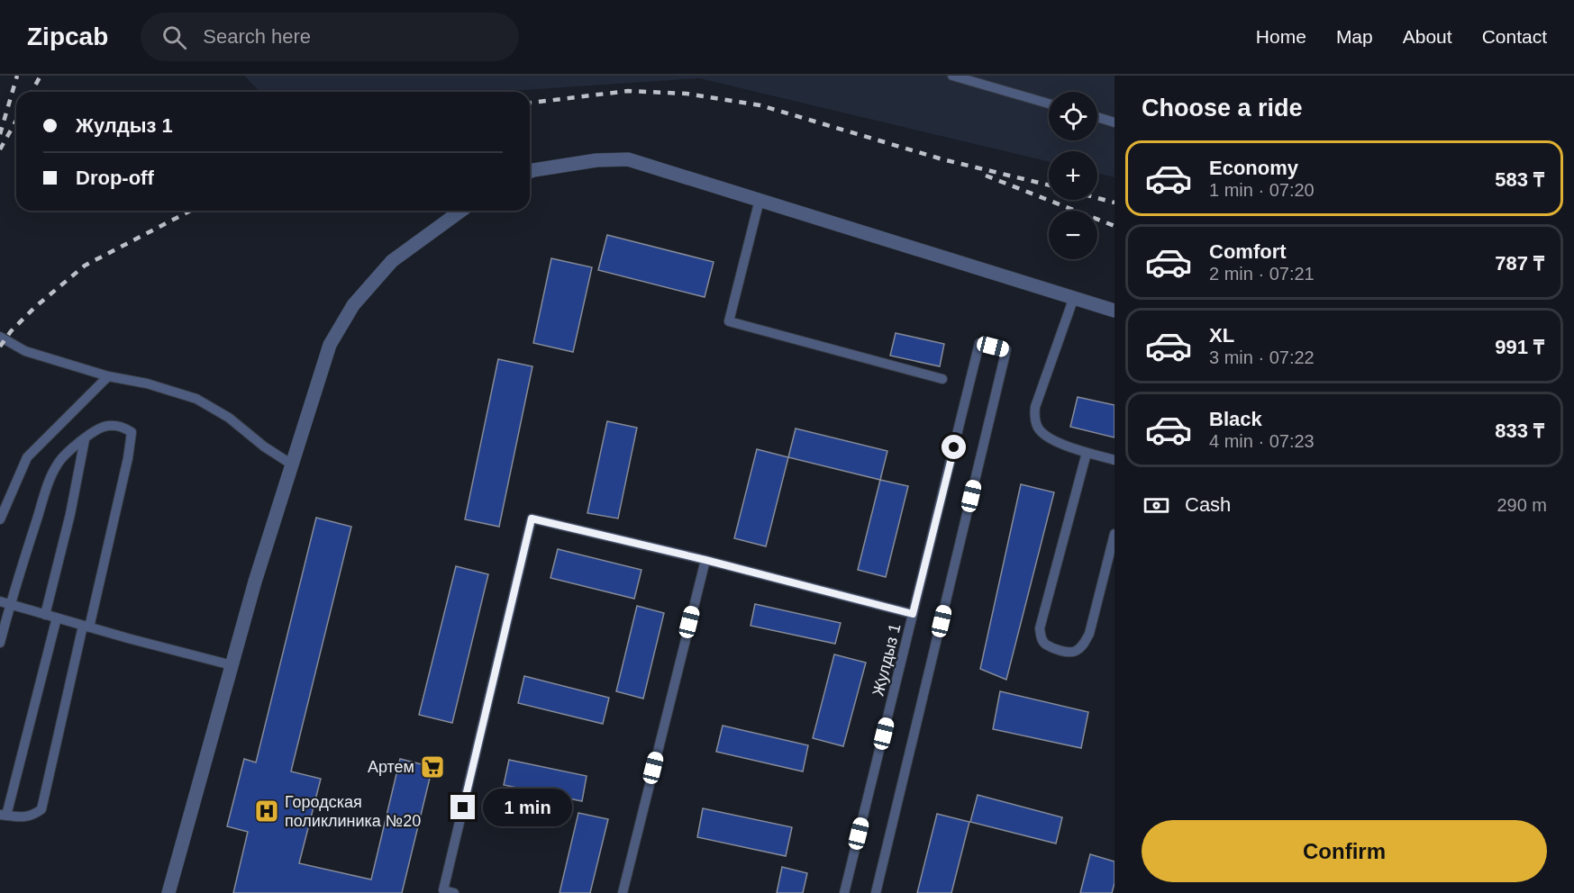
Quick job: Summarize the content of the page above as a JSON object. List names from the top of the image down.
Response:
{
  "streets": {
    "lane": ["Жулдыз 1"]
  },
  "places": {
    "supermarket": ["Артем"],
    "hospital": ["Городская поликлиника №20"]
  },
  "page": {
    "header": "Zipcab",
    "search": "Search here",
    "nav": [
      "Home",
      "Map",
      "About",
      "Contact"
    ],
    "heading": "Choose a ride",
    "map_buttons": ["+", "−"],
    "banner": ["Жулдыз 1", "Drop-off"],
    "list": [
      {
        "name": "Economy",
        "note": "1 min · 07:20",
        "value": "583 ₸"
      },
      {
        "name": "Comfort",
        "note": "2 min · 07:21",
        "value": "787 ₸"
      },
      {
        "name": "XL",
        "note": "3 min · 07:22",
        "value": "991 ₸"
      },
      {
        "name": "Black",
        "note": "4 min · 07:23",
        "value": "833 ₸"
      }
    ],
    "pay": ["Cash", "290 m"],
    "bubble": "1 min",
    "buttons": "Confirm"
  }
}
